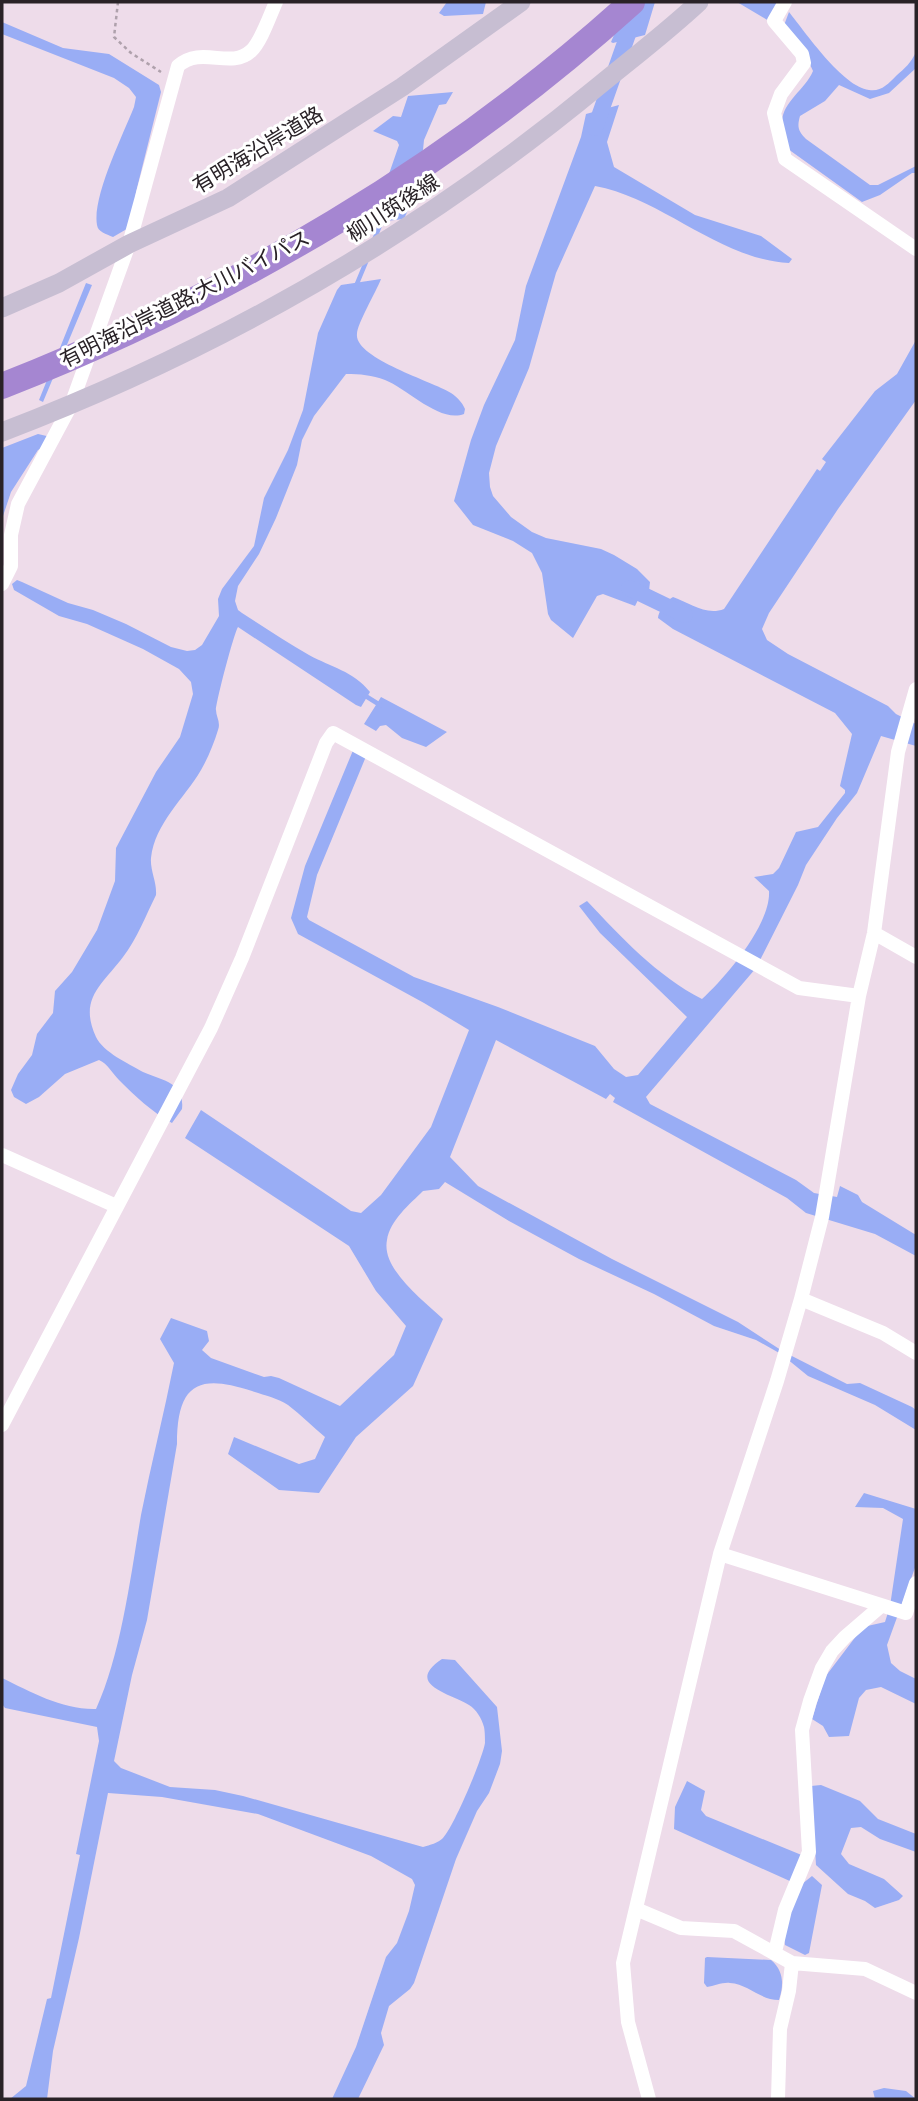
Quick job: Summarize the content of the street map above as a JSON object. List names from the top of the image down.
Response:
{
  "streets": {
    "highway": ["有明海沿岸道路;大川バイパス"],
    "main road": ["有明海沿岸道路", "柳川筑後線"]
  }
}
